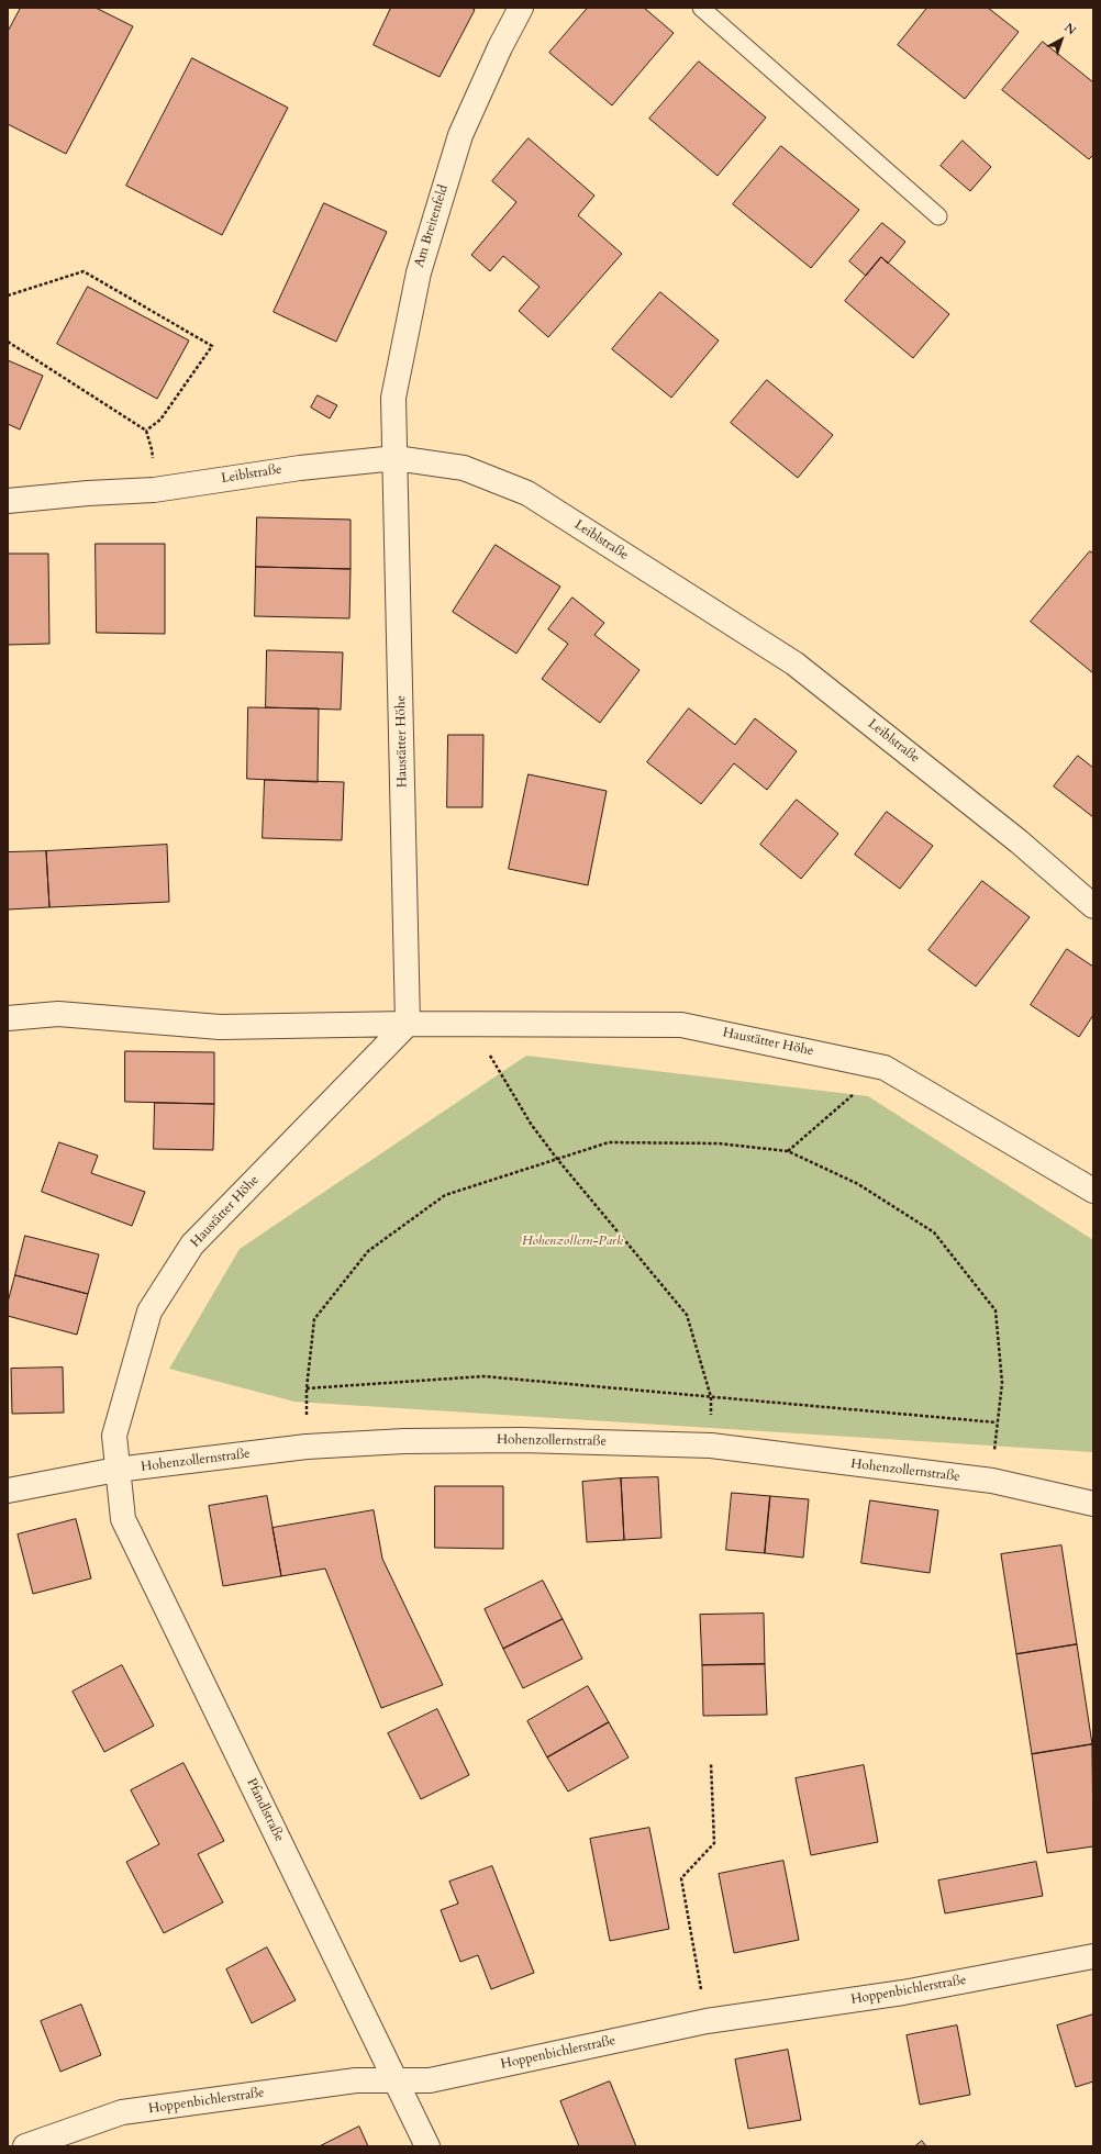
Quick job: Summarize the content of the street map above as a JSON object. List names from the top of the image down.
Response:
{
  "streets": {
    "street": [
      "Am Breitenfeld",
      "Leiblstraße",
      "Haustätter Höhe",
      "Hohenzollernstraße",
      "Pfandlstraße",
      "Hoppenbichlerstraße"
    ]
  },
  "crossings": [
    ["Am Breitenfeld", "Leiblstraße"],
    ["Am Breitenfeld", "Haustätter Höhe"],
    ["Leiblstraße", "Haustätter Höhe"],
    ["Haustätter Höhe", "Hohenzollernstraße"],
    ["Haustätter Höhe", "Pfandlstraße"],
    ["Hohenzollernstraße", "Pfandlstraße"],
    ["Pfandlstraße", "Hoppenbichlerstraße"]
  ],
  "parks": ["Hohenzollern-Park"],
  "north": "top right"
}
